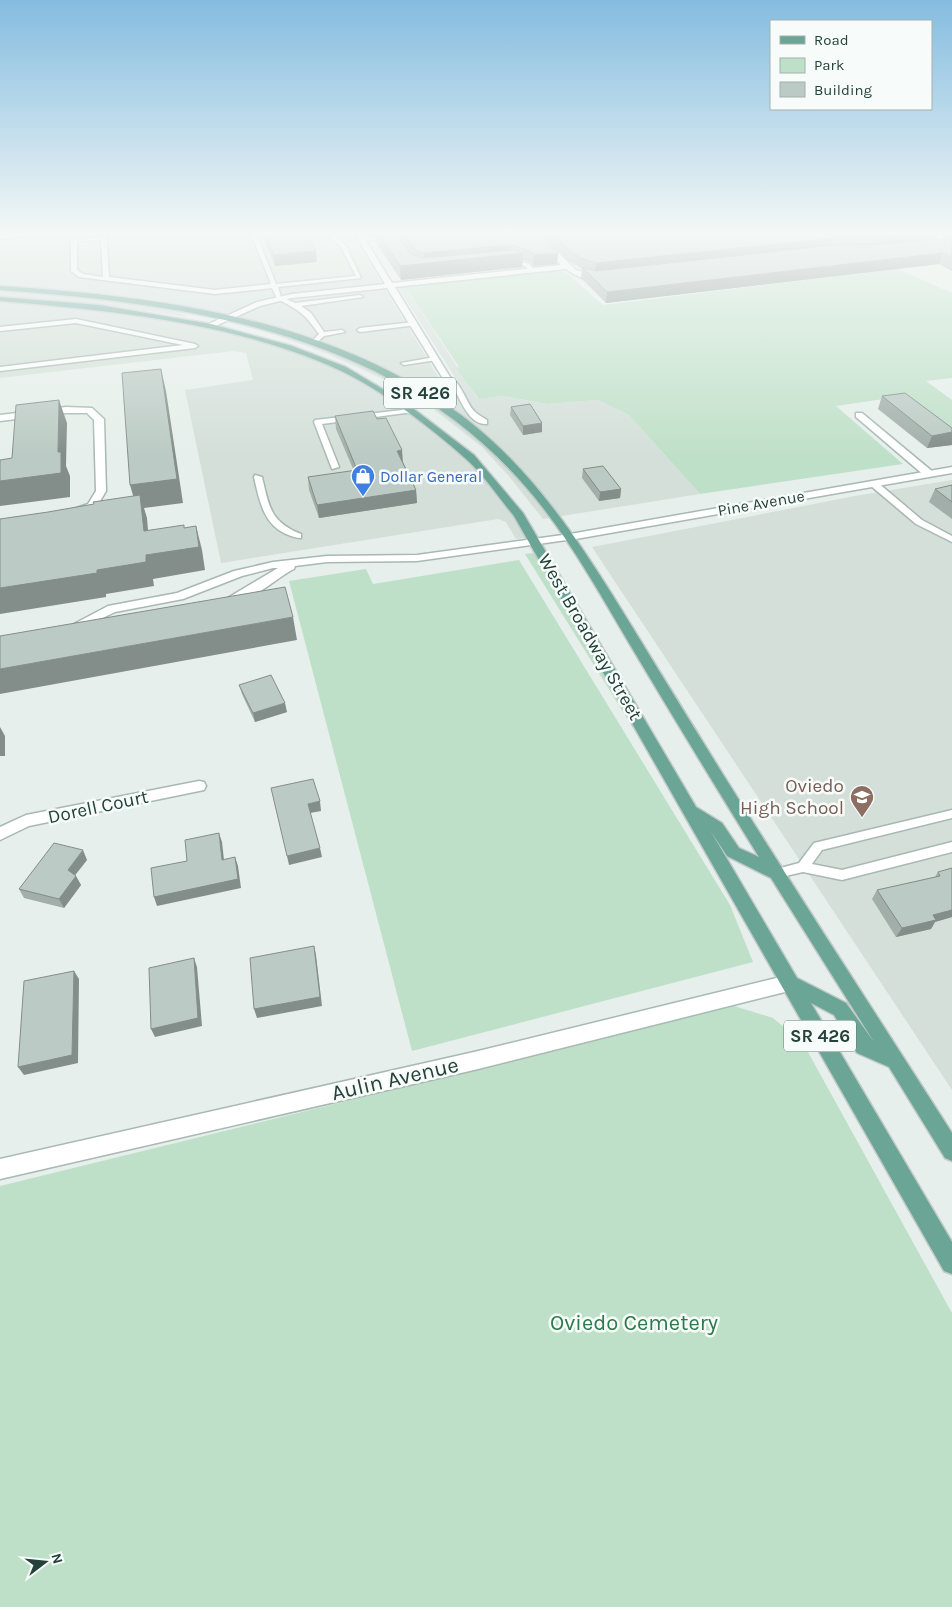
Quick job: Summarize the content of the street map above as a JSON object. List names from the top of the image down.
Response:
{
  "streets": {
    "main road": ["SR 426", "West Broadway Street"],
    "street": ["Pine Avenue", "Dorell Court", "Aulin Avenue"]
  },
  "crossings": [
    ["Pine Avenue", "West Broadway Street"],
    ["West Broadway Street", "Aulin Avenue"]
  ],
  "parks": ["Oviedo Cemetery"],
  "places": {
    "shop": ["Dollar General"],
    "school or university": ["Oviedo High School"]
  },
  "legend": ["Road", "Park", "Building"],
  "north": "right"
}
